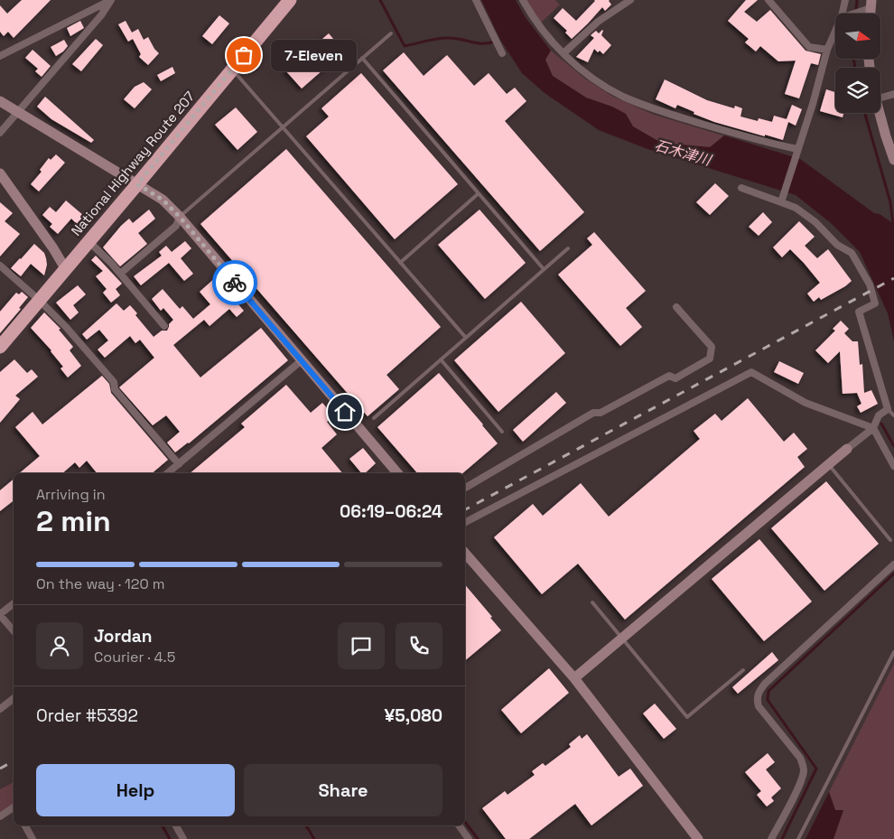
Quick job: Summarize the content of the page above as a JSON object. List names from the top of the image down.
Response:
{
  "streets": {
    "highway": ["National Highway Route 207"]
  },
  "water": ["石木津川"],
  "places": ["7-Eleven"],
  "north": "right",
  "page": {
    "bubble": "7-Eleven",
    "heading": ["2 min", "Arriving in", "06:19–06:24"],
    "panel": [
      "Jordan",
      "Courier · 4.5",
      "Order #5392",
      "¥5,080"
    ],
    "bar": "On the way · 120 m",
    "buttons": ["Help", "Share"]
  }
}
